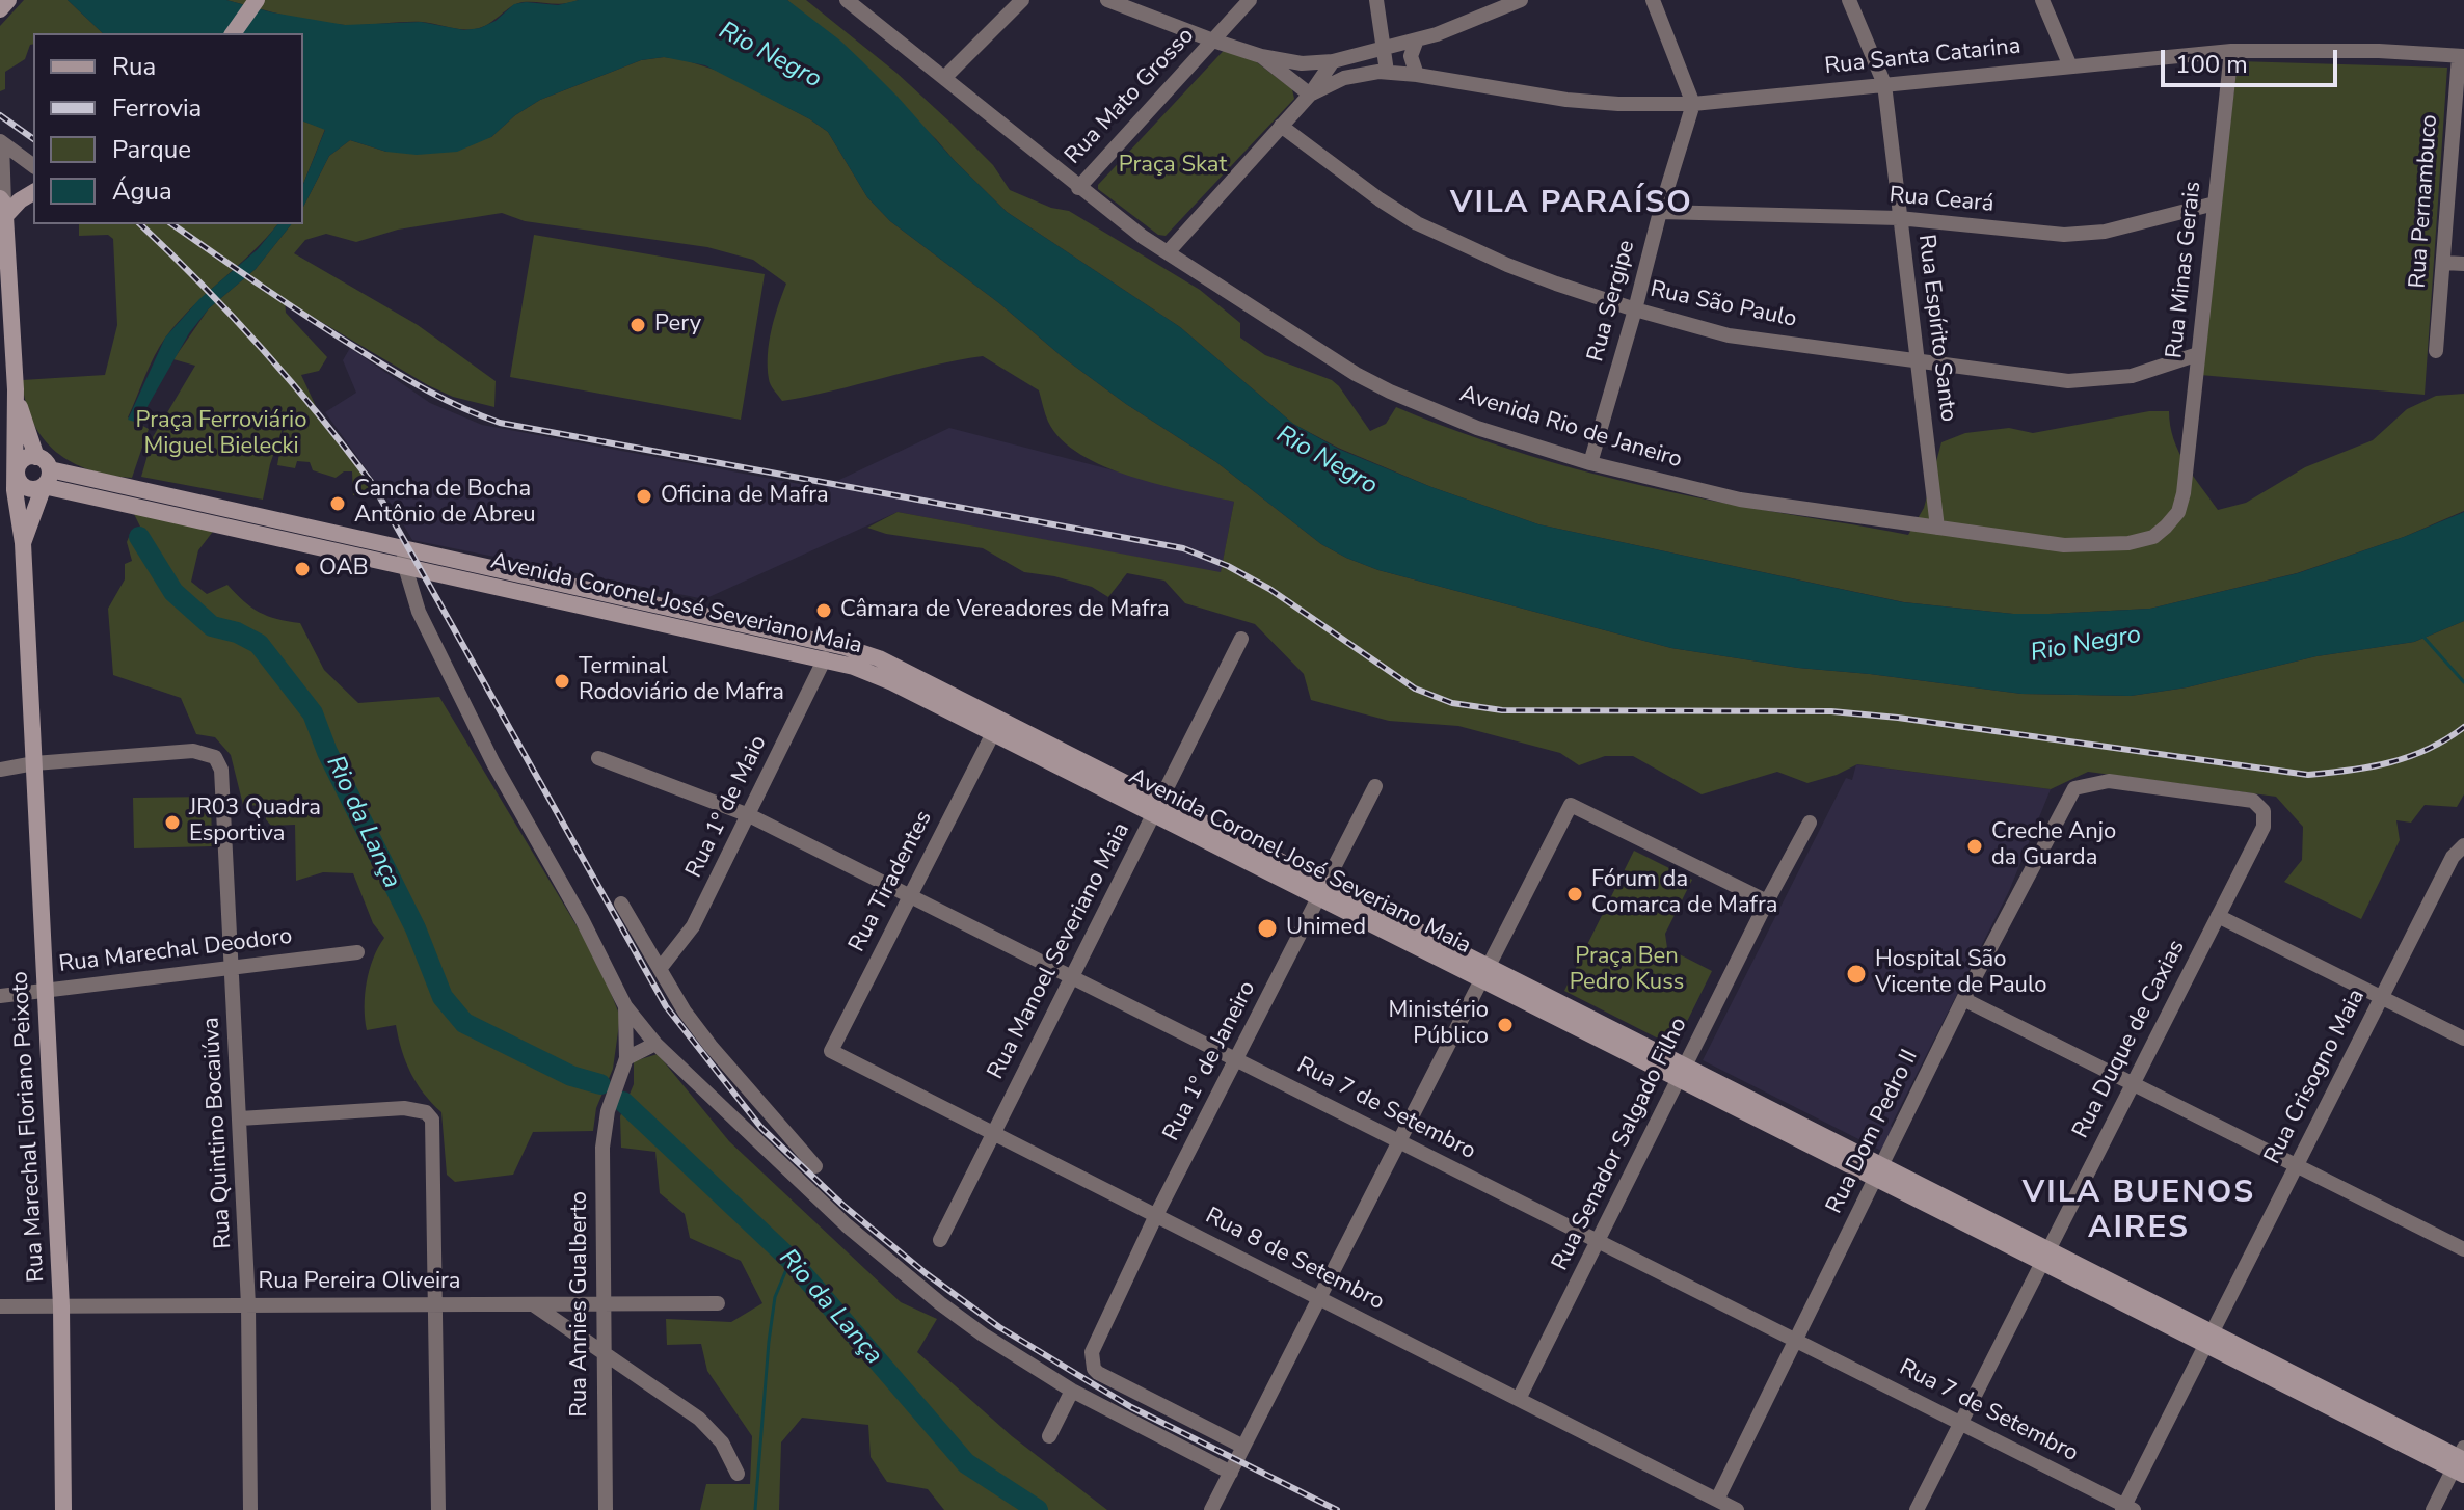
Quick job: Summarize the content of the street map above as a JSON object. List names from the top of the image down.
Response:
{
  "streets": {
    "main road": ["Avenida Coronel José Severiano Maia", "Rua Marechal Floriano Peixoto"],
    "street": [
      "Rua Santa Catarina",
      "Rua Mato Grosso",
      "Rua Ceará",
      "Rua Pernambuco",
      "Rua Minas Gerais",
      "Rua Sergipe",
      "Rua São Paulo",
      "Rua Espírito Santo",
      "Avenida Rio de Janeiro",
      "Rua 1º de Maio",
      "Rua Tiradentes",
      "Rua Marechal Deodoro",
      "Rua Manoel Severiano Maia",
      "Rua Duque de Caxias",
      "Rua 1º de Janeiro",
      "Rua Crisogno Maia",
      "Rua 7 de Setembro",
      "Rua Dom Pedro II",
      "Rua Quintino Bocaiúva",
      "Rua Senador Salgado Filho",
      "Rua 8 de Setembro",
      "Rua Pereira Oliveira",
      "Rua Annies Gualberto"
    ]
  },
  "crossings": [
    ["Rua Santa Catarina", "Rua Pernambuco"],
    ["Rua Santa Catarina", "Rua Minas Gerais"],
    ["Rua Santa Catarina", "Rua Sergipe"],
    ["Rua Santa Catarina", "Rua Espírito Santo"],
    ["Rua Mato Grosso", "Avenida Rio de Janeiro"],
    ["Rua Ceará", "Rua Minas Gerais"],
    ["Rua Ceará", "Rua Sergipe"],
    ["Rua Ceará", "Rua Espírito Santo"],
    ["Rua Minas Gerais", "Rua São Paulo"],
    ["Rua Minas Gerais", "Avenida Rio de Janeiro"],
    ["Rua Sergipe", "Rua São Paulo"],
    ["Rua Sergipe", "Avenida Rio de Janeiro"],
    ["Rua São Paulo", "Rua Espírito Santo"],
    ["Rua Espírito Santo", "Avenida Rio de Janeiro"],
    ["Avenida Coronel José Severiano Maia", "Rua 1º de Maio"],
    ["Avenida Coronel José Severiano Maia", "Rua Tiradentes"],
    ["Avenida Coronel José Severiano Maia", "Rua Manoel Severiano Maia"],
    ["Avenida Coronel José Severiano Maia", "Rua Duque de Caxias"],
    ["Avenida Coronel José Severiano Maia", "Rua 1º de Janeiro"],
    ["Avenida Coronel José Severiano Maia", "Rua Crisogno Maia"],
    ["Avenida Coronel José Severiano Maia", "Rua Marechal Floriano Peixoto"],
    ["Avenida Coronel José Severiano Maia", "Rua Dom Pedro II"],
    ["Avenida Coronel José Severiano Maia", "Rua Senador Salgado Filho"],
    ["Rua 1º de Maio", "Rua 7 de Setembro"],
    ["Rua Tiradentes", "Rua 7 de Setembro"],
    ["Rua Tiradentes", "Rua 8 de Setembro"],
    ["Rua Marechal Deodoro", "Rua Marechal Floriano Peixoto"],
    ["Rua Marechal Deodoro", "Rua Quintino Bocaiúva"],
    ["Rua Manoel Severiano Maia", "Rua 7 de Setembro"],
    ["Rua Manoel Severiano Maia", "Rua 8 de Setembro"],
    ["Rua Duque de Caxias", "Rua 7 de Setembro"],
    ["Rua Duque de Caxias", "Rua Dom Pedro II"],
    ["Rua 1º de Janeiro", "Rua 7 de Setembro"],
    ["Rua 1º de Janeiro", "Rua 8 de Setembro"],
    ["Rua Crisogno Maia", "Rua 7 de Setembro"],
    ["Rua 7 de Setembro", "Rua Dom Pedro II"],
    ["Rua 7 de Setembro", "Rua Senador Salgado Filho"],
    ["Rua Marechal Floriano Peixoto", "Rua Quintino Bocaiúva"],
    ["Rua Marechal Floriano Peixoto", "Rua Pereira Oliveira"],
    ["Rua Dom Pedro II", "Rua 8 de Setembro"],
    ["Rua Quintino Bocaiúva", "Rua Pereira Oliveira"],
    ["Rua Senador Salgado Filho", "Rua 8 de Setembro"],
    ["Rua Pereira Oliveira", "Rua Annies Gualberto"]
  ],
  "districts": ["VILA PARAÍSO", "VILA BUENOS AIRES"],
  "water": ["Rio Negro", "Rio da Lança"],
  "parks": ["Praça Skat", "Praça Ferroviário Miguel Bielecki", "Praça Ben Pedro Kuss"],
  "places": [
    "Pery",
    "Oficina de Mafra",
    "Cancha de Bocha Antônio de Abreu",
    "OAB",
    "Câmara de Vereadores de Mafra",
    "Terminal Rodoviário de Mafra",
    "JR03 Quadra Esportiva",
    "Creche Anjo da Guarda",
    "Fórum da Comarca de Mafra",
    "Unimed",
    "Hospital São Vicente de Paulo",
    "Ministério Público"
  ],
  "legend": [
    "Rua",
    "Ferrovia",
    "Parque",
    "Água"
  ],
  "scale_bar": "100 m"
}
